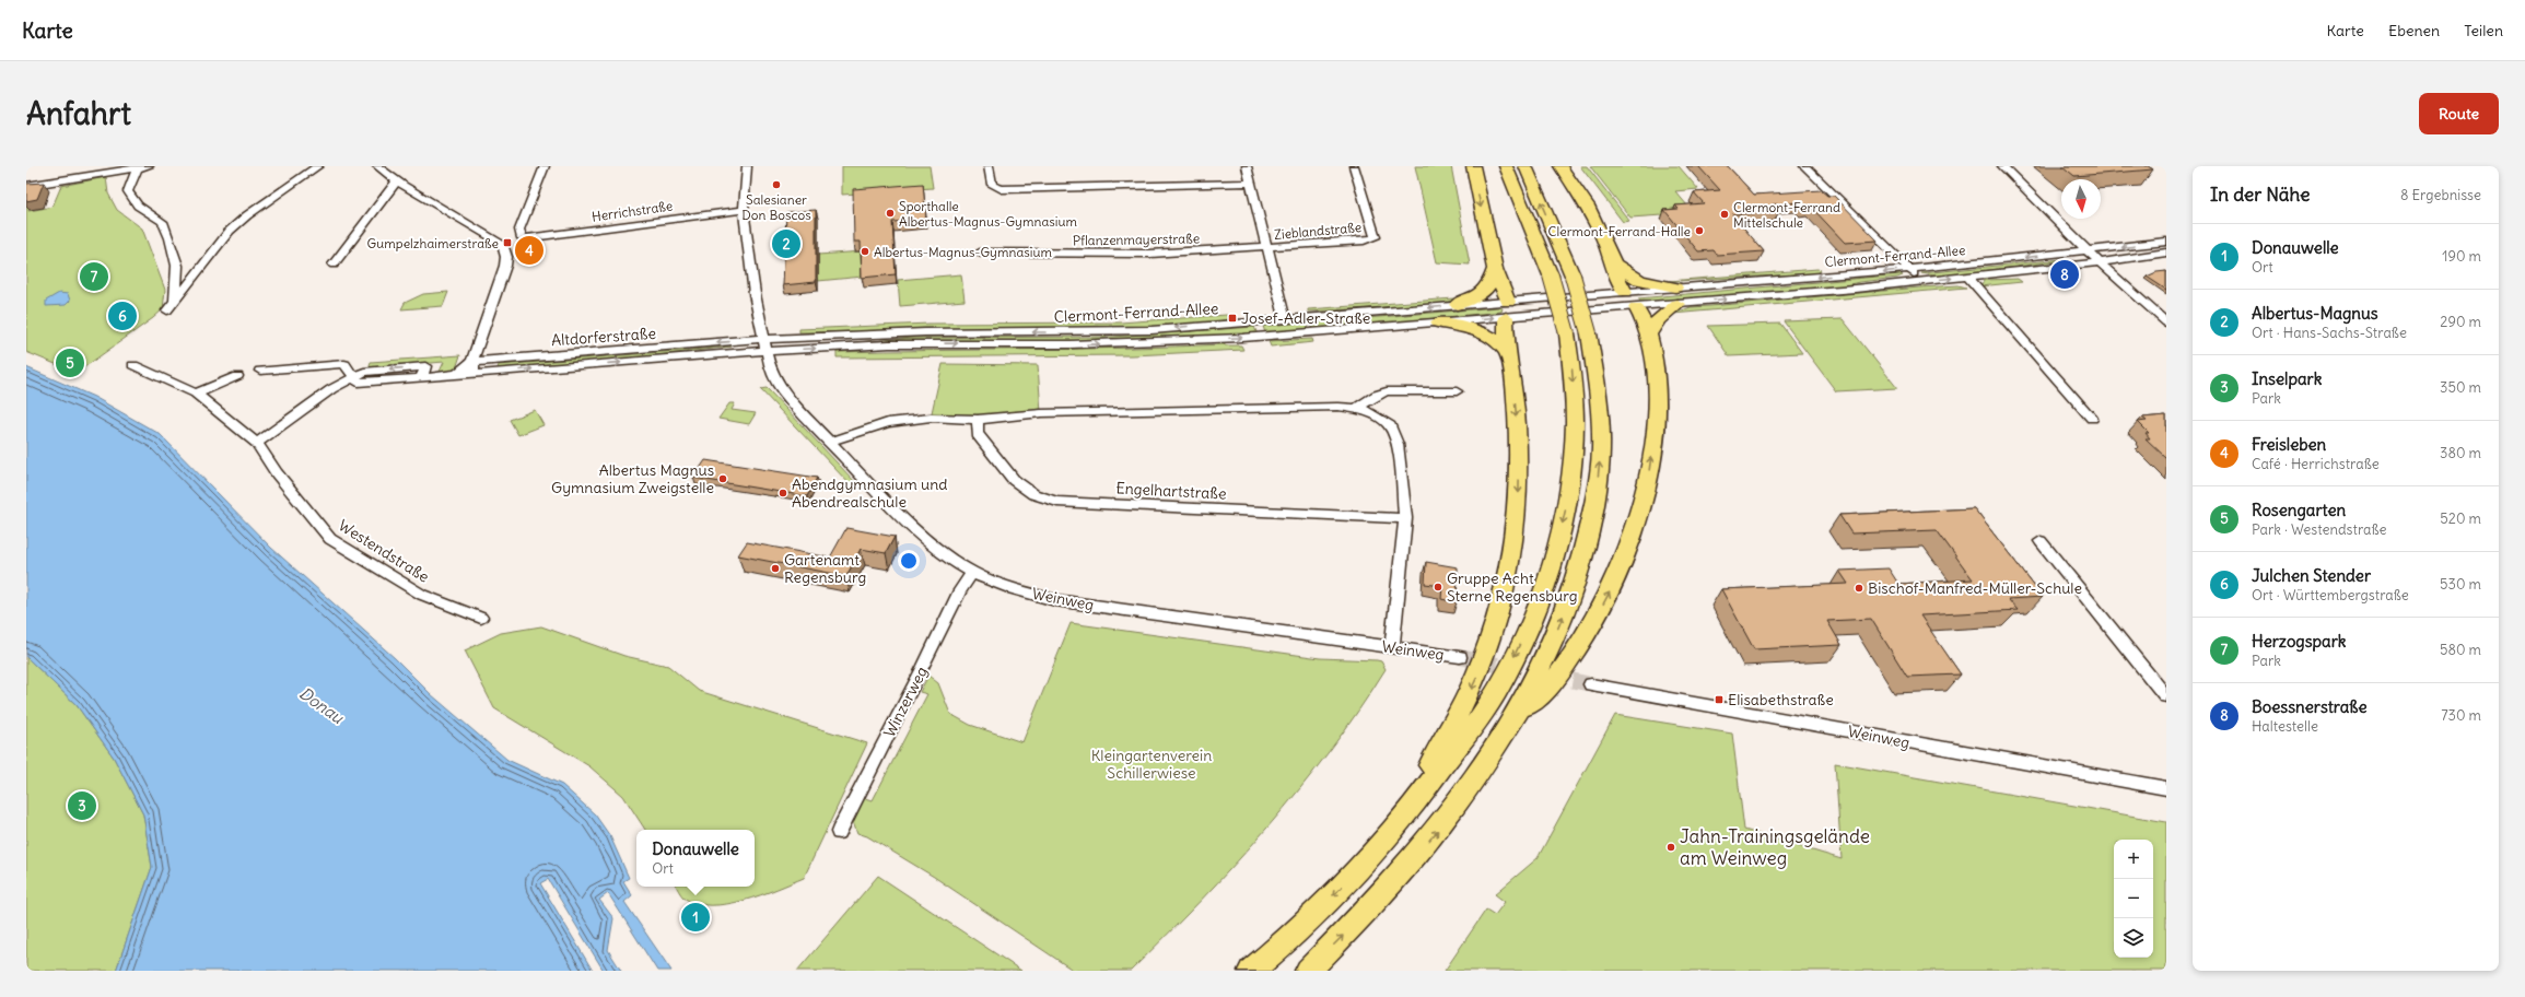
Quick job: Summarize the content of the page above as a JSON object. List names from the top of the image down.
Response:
{
  "streets": {
    "street": [
      "Herrichstraße",
      "Zieblandstraße",
      "Pflanzenmayerstraße",
      "Clermont-Ferrand-Allee",
      "Altdorferstraße",
      "Engelhartstraße",
      "Westendstraße",
      "Weinweg",
      "Winzerweg"
    ]
  },
  "crossings": [
    ["Herrichstraße", "Weinweg"],
    ["Zieblandstraße", "Pflanzenmayerstraße"],
    ["Clermont-Ferrand-Allee", "Altdorferstraße"],
    ["Clermont-Ferrand-Allee", "Weinweg"],
    ["Altdorferstraße", "Weinweg"],
    ["Weinweg", "Winzerweg"]
  ],
  "water": ["Donau"],
  "parks": ["Kleingartenverein Schillerwiese"],
  "places": {
    "other": [
      "Salesianer Don Boscos",
      "Sporthalle Albertus-Magnus-Gymnasium",
      "Clermont-Ferrand Mittelschule",
      "Clermont-Ferrand-Halle",
      "Albertus-Magnus-Gymnasium",
      "Albertus Magnus Gymnasium Zweigstelle",
      "Abendgymnasium und Abendrealschule",
      "Gartenamt Regensburg",
      "Gruppe Acht Sterne Regensburg",
      "Bischof-Manfred-Müller-Schule",
      "Jahn-Trainingsgelände am Weinweg"
    ],
    "transit": ["Gumpelzhaimerstraße", "Josef-Adler-Straße", "Elisabethstraße"]
  },
  "north": "bottom",
  "page": {
    "header": "Karte",
    "nav": ["Karte", "Ebenen", "Teilen"],
    "buttons": "Route",
    "title": "Anfahrt",
    "heading": ["In der Nähe", "8 Ergebnisse"],
    "list": [
      {
        "mark": "1",
        "name": "Donauwelle",
        "note": "Ort",
        "value": "190 m"
      },
      {
        "mark": "2",
        "name": "Albertus-Magnus",
        "note": "Ort · Hans-Sachs-Straße",
        "value": "290 m"
      },
      {
        "mark": "3",
        "name": "Inselpark",
        "note": "Park",
        "value": "350 m"
      },
      {
        "mark": "4",
        "name": "Freisleben",
        "note": "Café · Herrichstraße",
        "value": "380 m"
      },
      {
        "mark": "5",
        "name": "Rosengarten",
        "note": "Park · Westendstraße",
        "value": "520 m"
      },
      {
        "mark": "6",
        "name": "Julchen Stender",
        "note": "Ort · Württembergstraße",
        "value": "530 m"
      },
      {
        "mark": "7",
        "name": "Herzogspark",
        "note": "Park",
        "value": "580 m"
      },
      {
        "mark": "8",
        "name": "Boessnerstraße",
        "note": "Haltestelle",
        "value": "730 m"
      }
    ],
    "pins": [
      "2",
      "4",
      "8",
      "7",
      "6",
      "5",
      "3",
      "1"
    ],
    "popup": ["Donauwelle", "Ort"],
    "map_buttons": ["+", "−"]
  }
}
